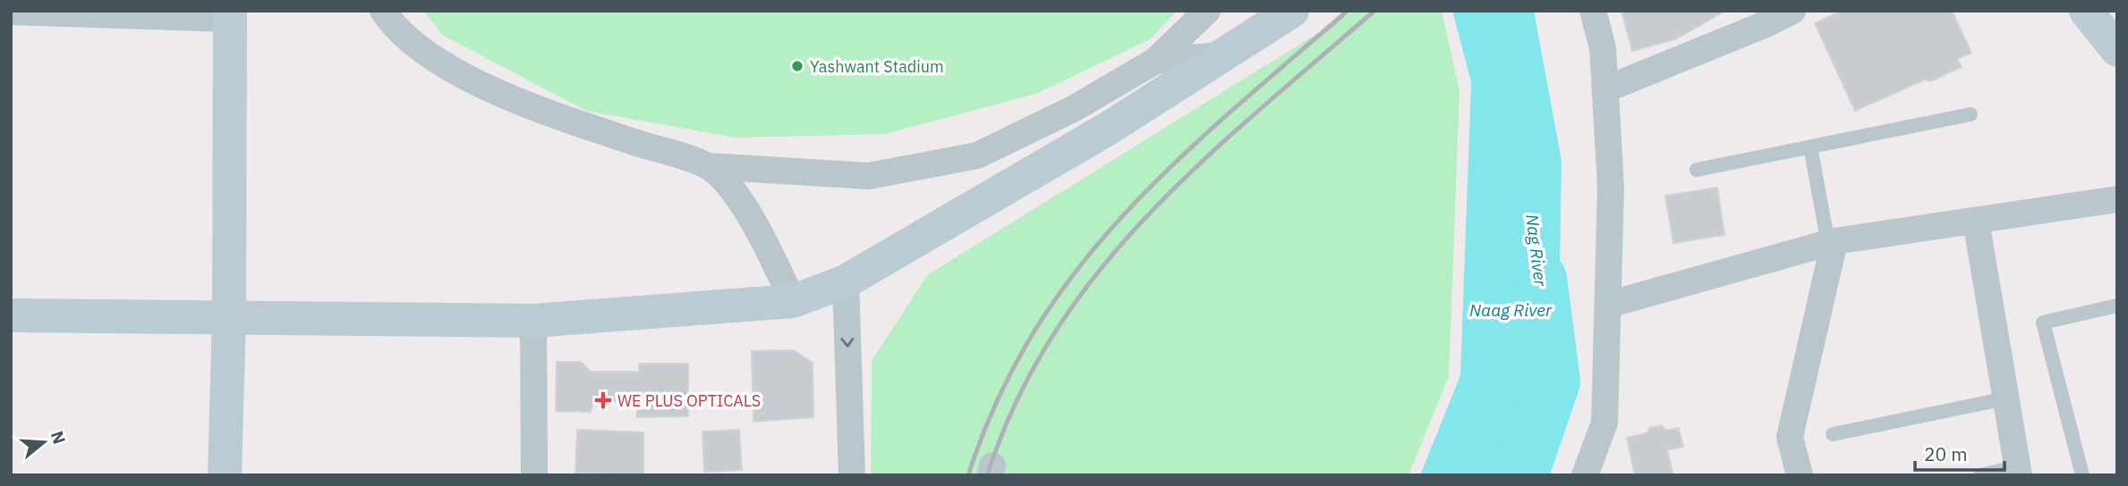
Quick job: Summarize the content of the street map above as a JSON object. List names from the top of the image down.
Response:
{
  "water": ["Nag River", "Naag River"],
  "places": {
    "other": ["Yashwant Stadium"],
    "health": ["WE PLUS OPTICALS"]
  },
  "scale_bar": "20 m",
  "north": "right"
}
